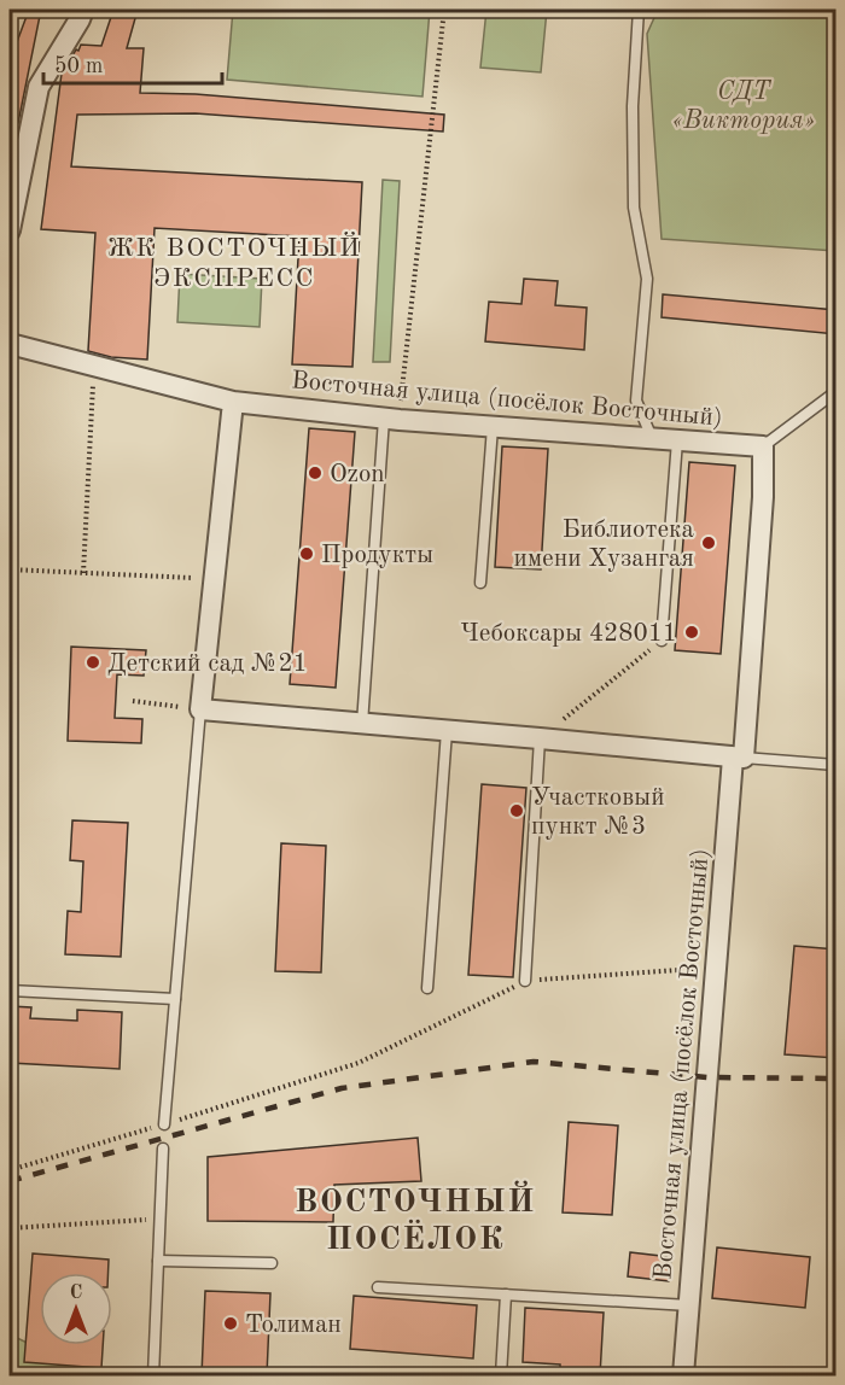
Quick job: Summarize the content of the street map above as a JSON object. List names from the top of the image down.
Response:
{
  "streets": {
    "street": ["Восточная улица (посёлок Восточный)"]
  },
  "districts": ["ЖК ВОСТОЧНЫЙ ЭКСПРЕСС", "ВОСТОЧНЫЙ ПОСЁЛОК"],
  "parks": ["СДТ «Виктория»"],
  "places": [
    "Ozon",
    "Библиотека имени Хузангая",
    "Продукты",
    "Чебоксары 428011",
    "Детский сад №21",
    "Участковый пункт №3",
    "Толиман"
  ],
  "scale_bar": "50 m",
  "north": "top"
}
